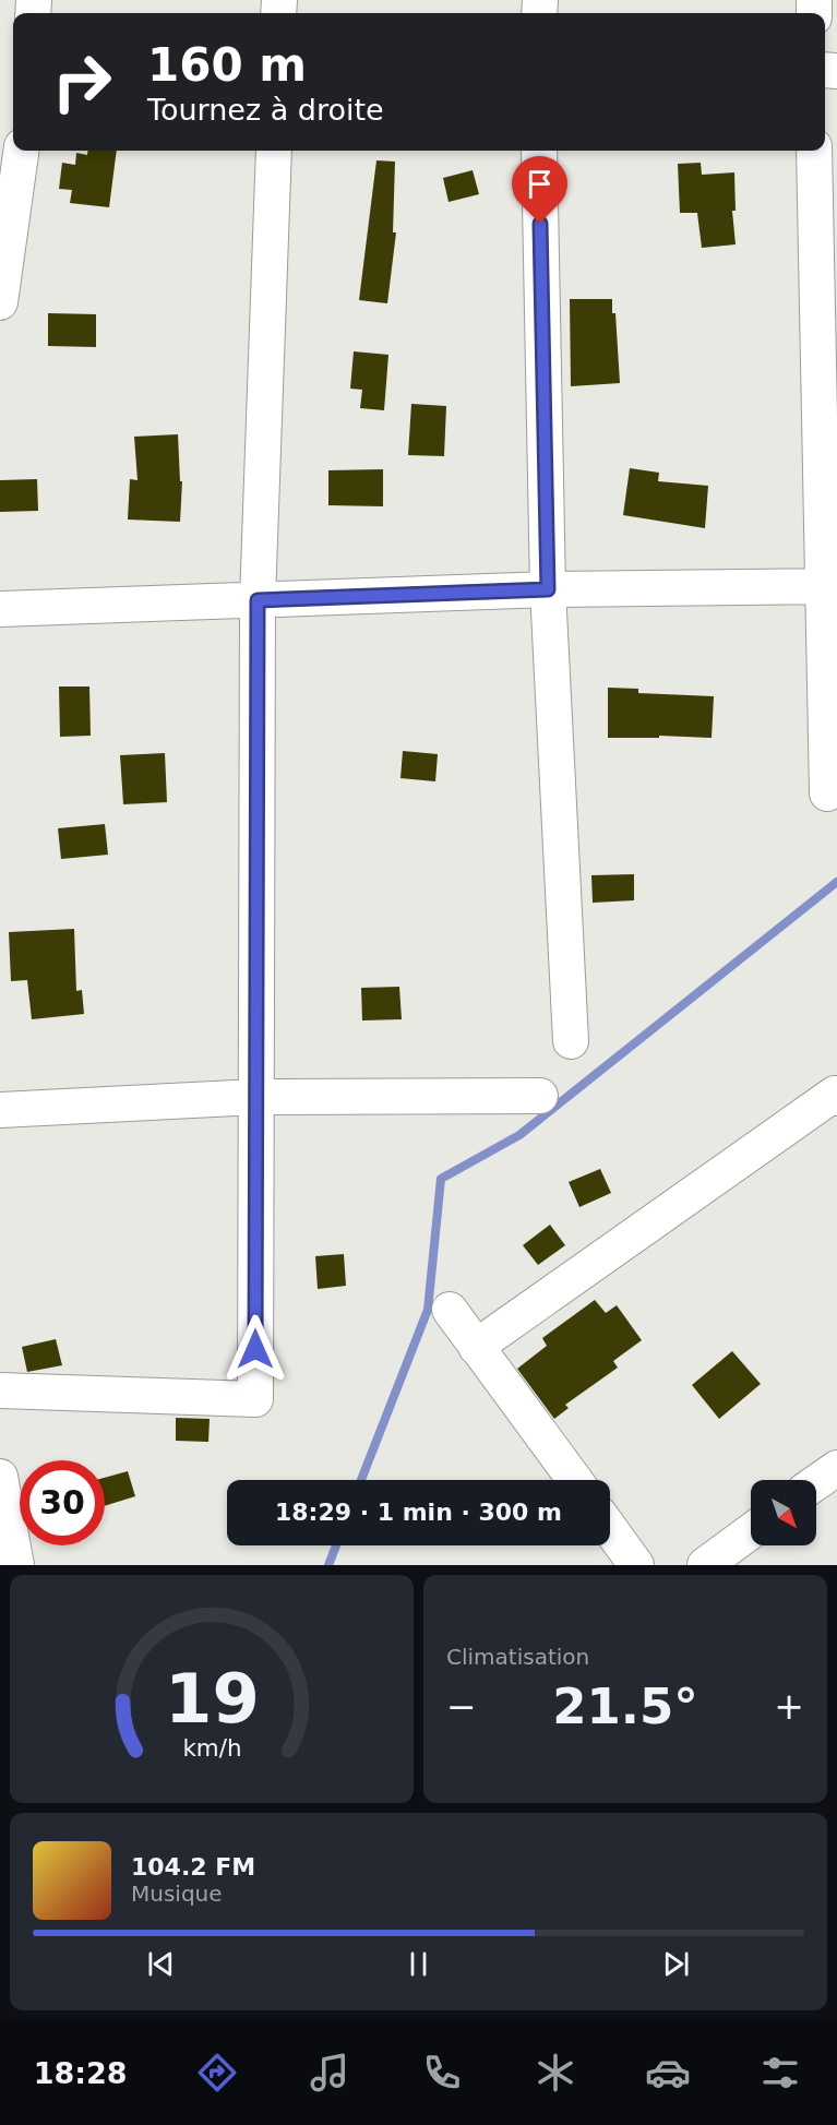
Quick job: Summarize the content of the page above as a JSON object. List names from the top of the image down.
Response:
{
  "north": "bottom right",
  "page": {
    "turn": ["160 m", "Tournez à droite"],
    "limit": "30",
    "trip": "18:29 · 1 min · 300 m",
    "tile": "Climatisation",
    "heat": ["−", "21.5°", "+"],
    "song": ["104.2 FM", "Musique"],
    "tabs": "18:28",
    "gauge": ["19", "km/h"]
  }
}
